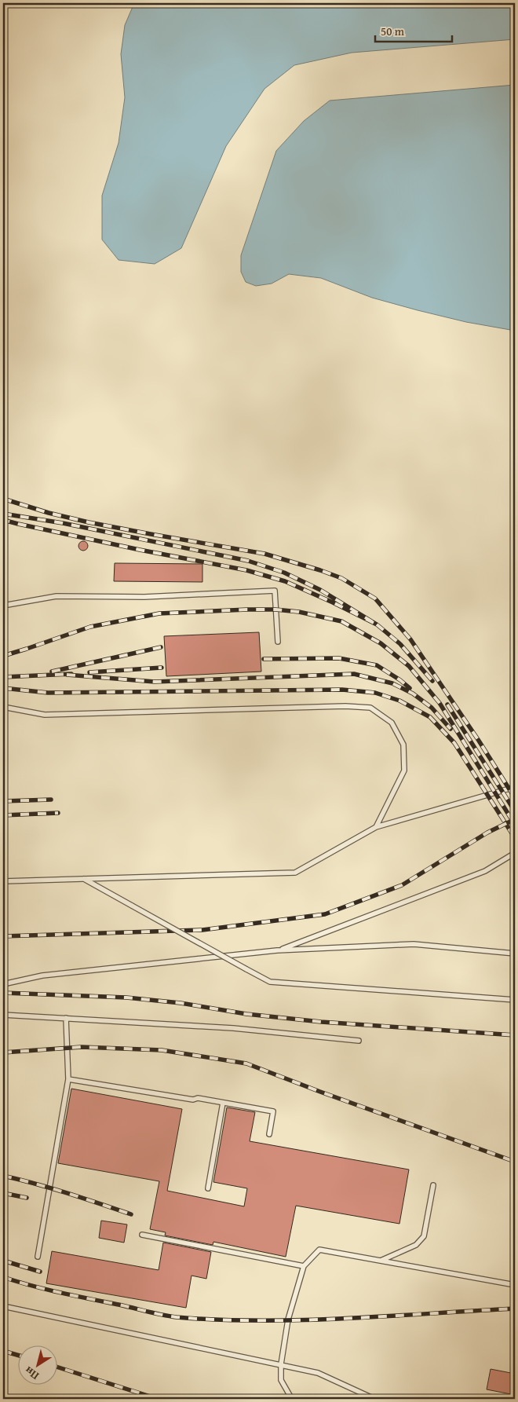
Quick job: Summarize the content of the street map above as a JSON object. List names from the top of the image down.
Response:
{
  "scale_bar": "50 m",
  "north": "bottom left"
}
